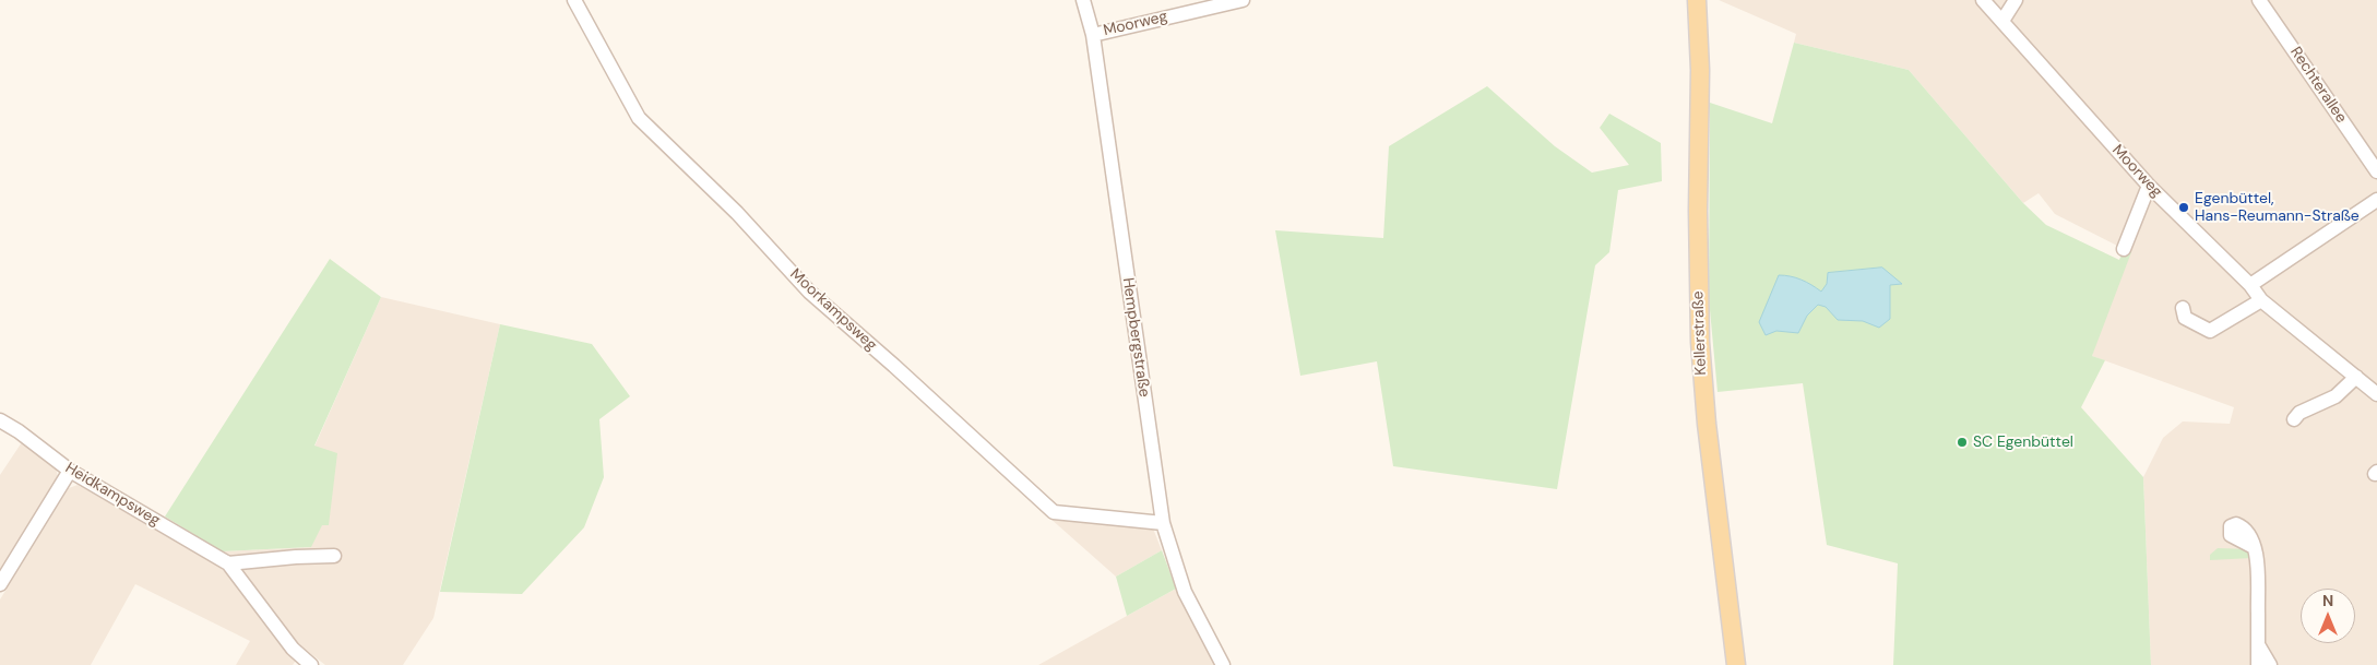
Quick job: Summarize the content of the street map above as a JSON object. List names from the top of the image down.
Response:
{
  "streets": {
    "main road": ["Kellerstraße"],
    "street": [
      "Moorweg",
      "Rechterallee",
      "Moorkampsweg",
      "Hempbergstraße",
      "Heidkampsweg"
    ]
  },
  "crossings": [
    ["Moorweg", "Hempbergstraße"],
    ["Moorkampsweg", "Hempbergstraße"]
  ],
  "places": ["Egenbüttel, Hans-Reumann-Straße", "SC Egenbüttel"],
  "north": "top"
}
